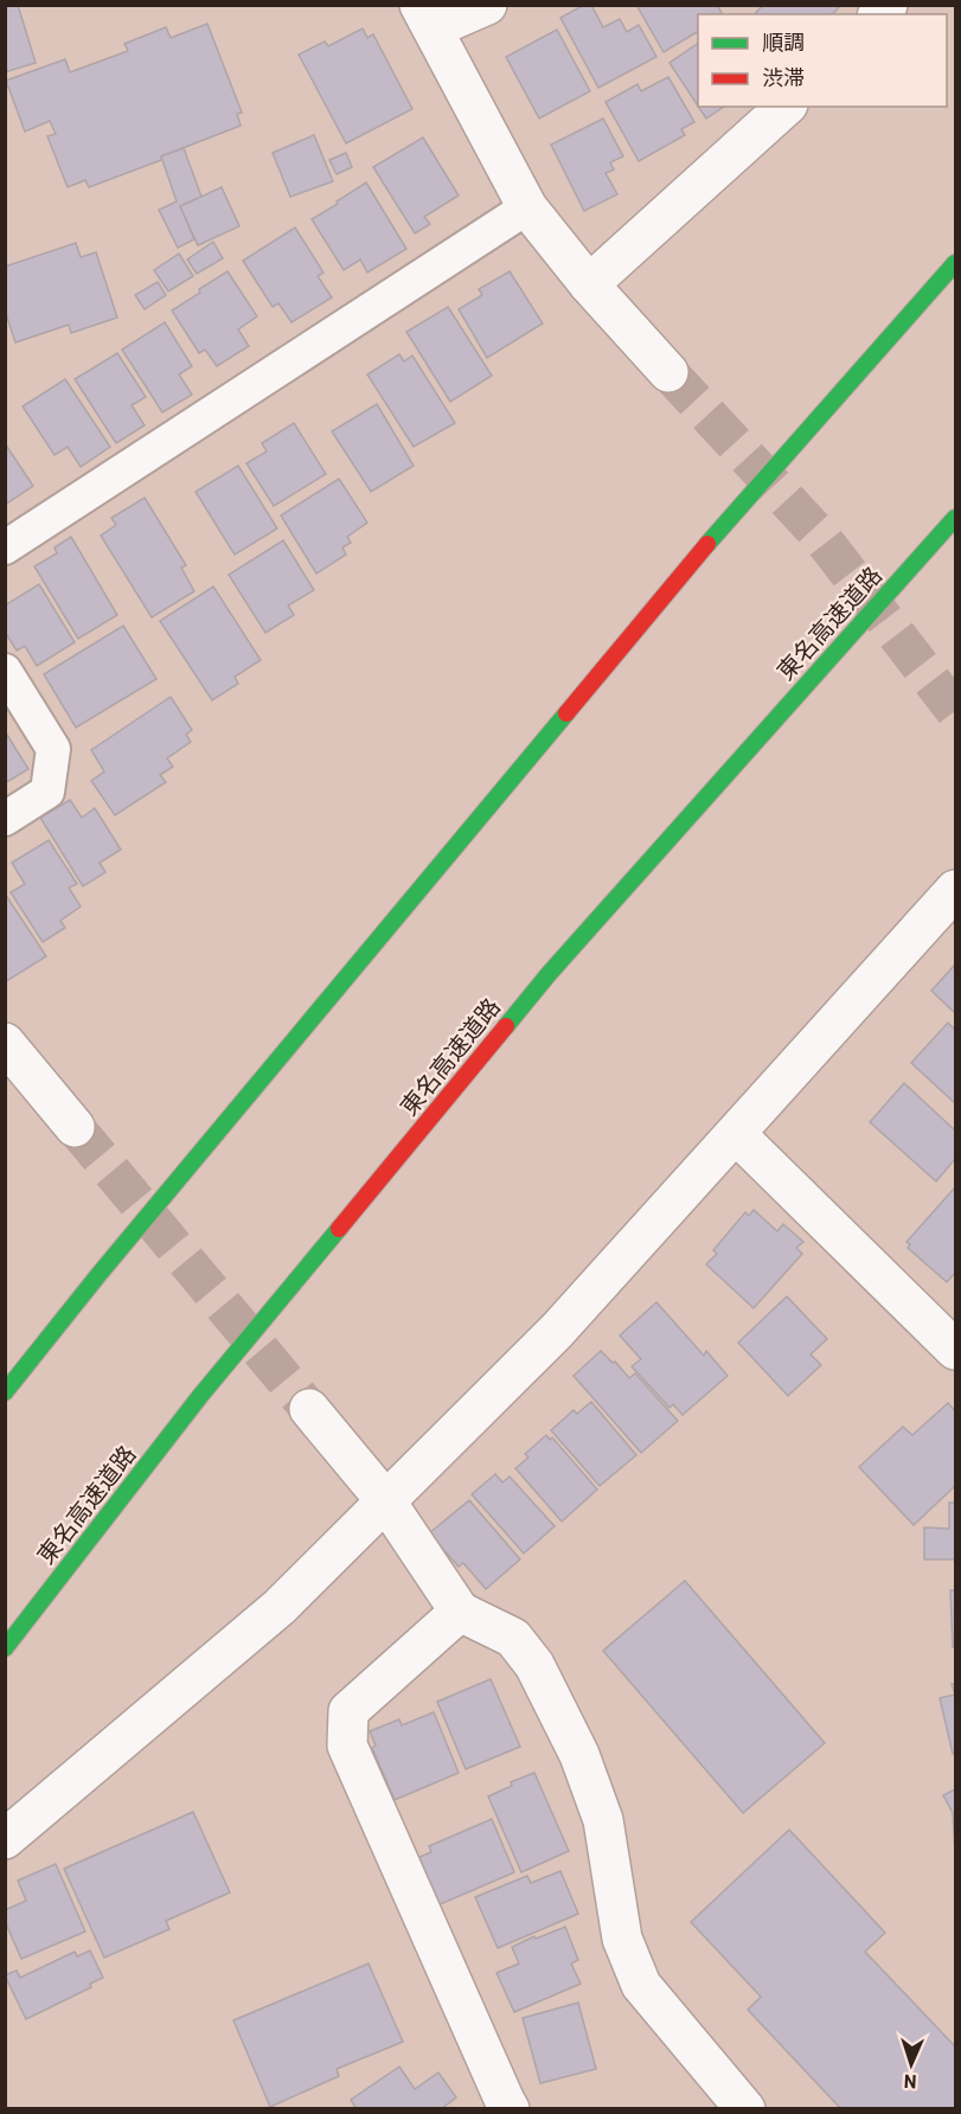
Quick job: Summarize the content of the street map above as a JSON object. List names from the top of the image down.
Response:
{
  "streets": {
    "highway": ["東名高速道路"]
  },
  "legend": ["順調", "渋滞"],
  "north": "bottom"
}
